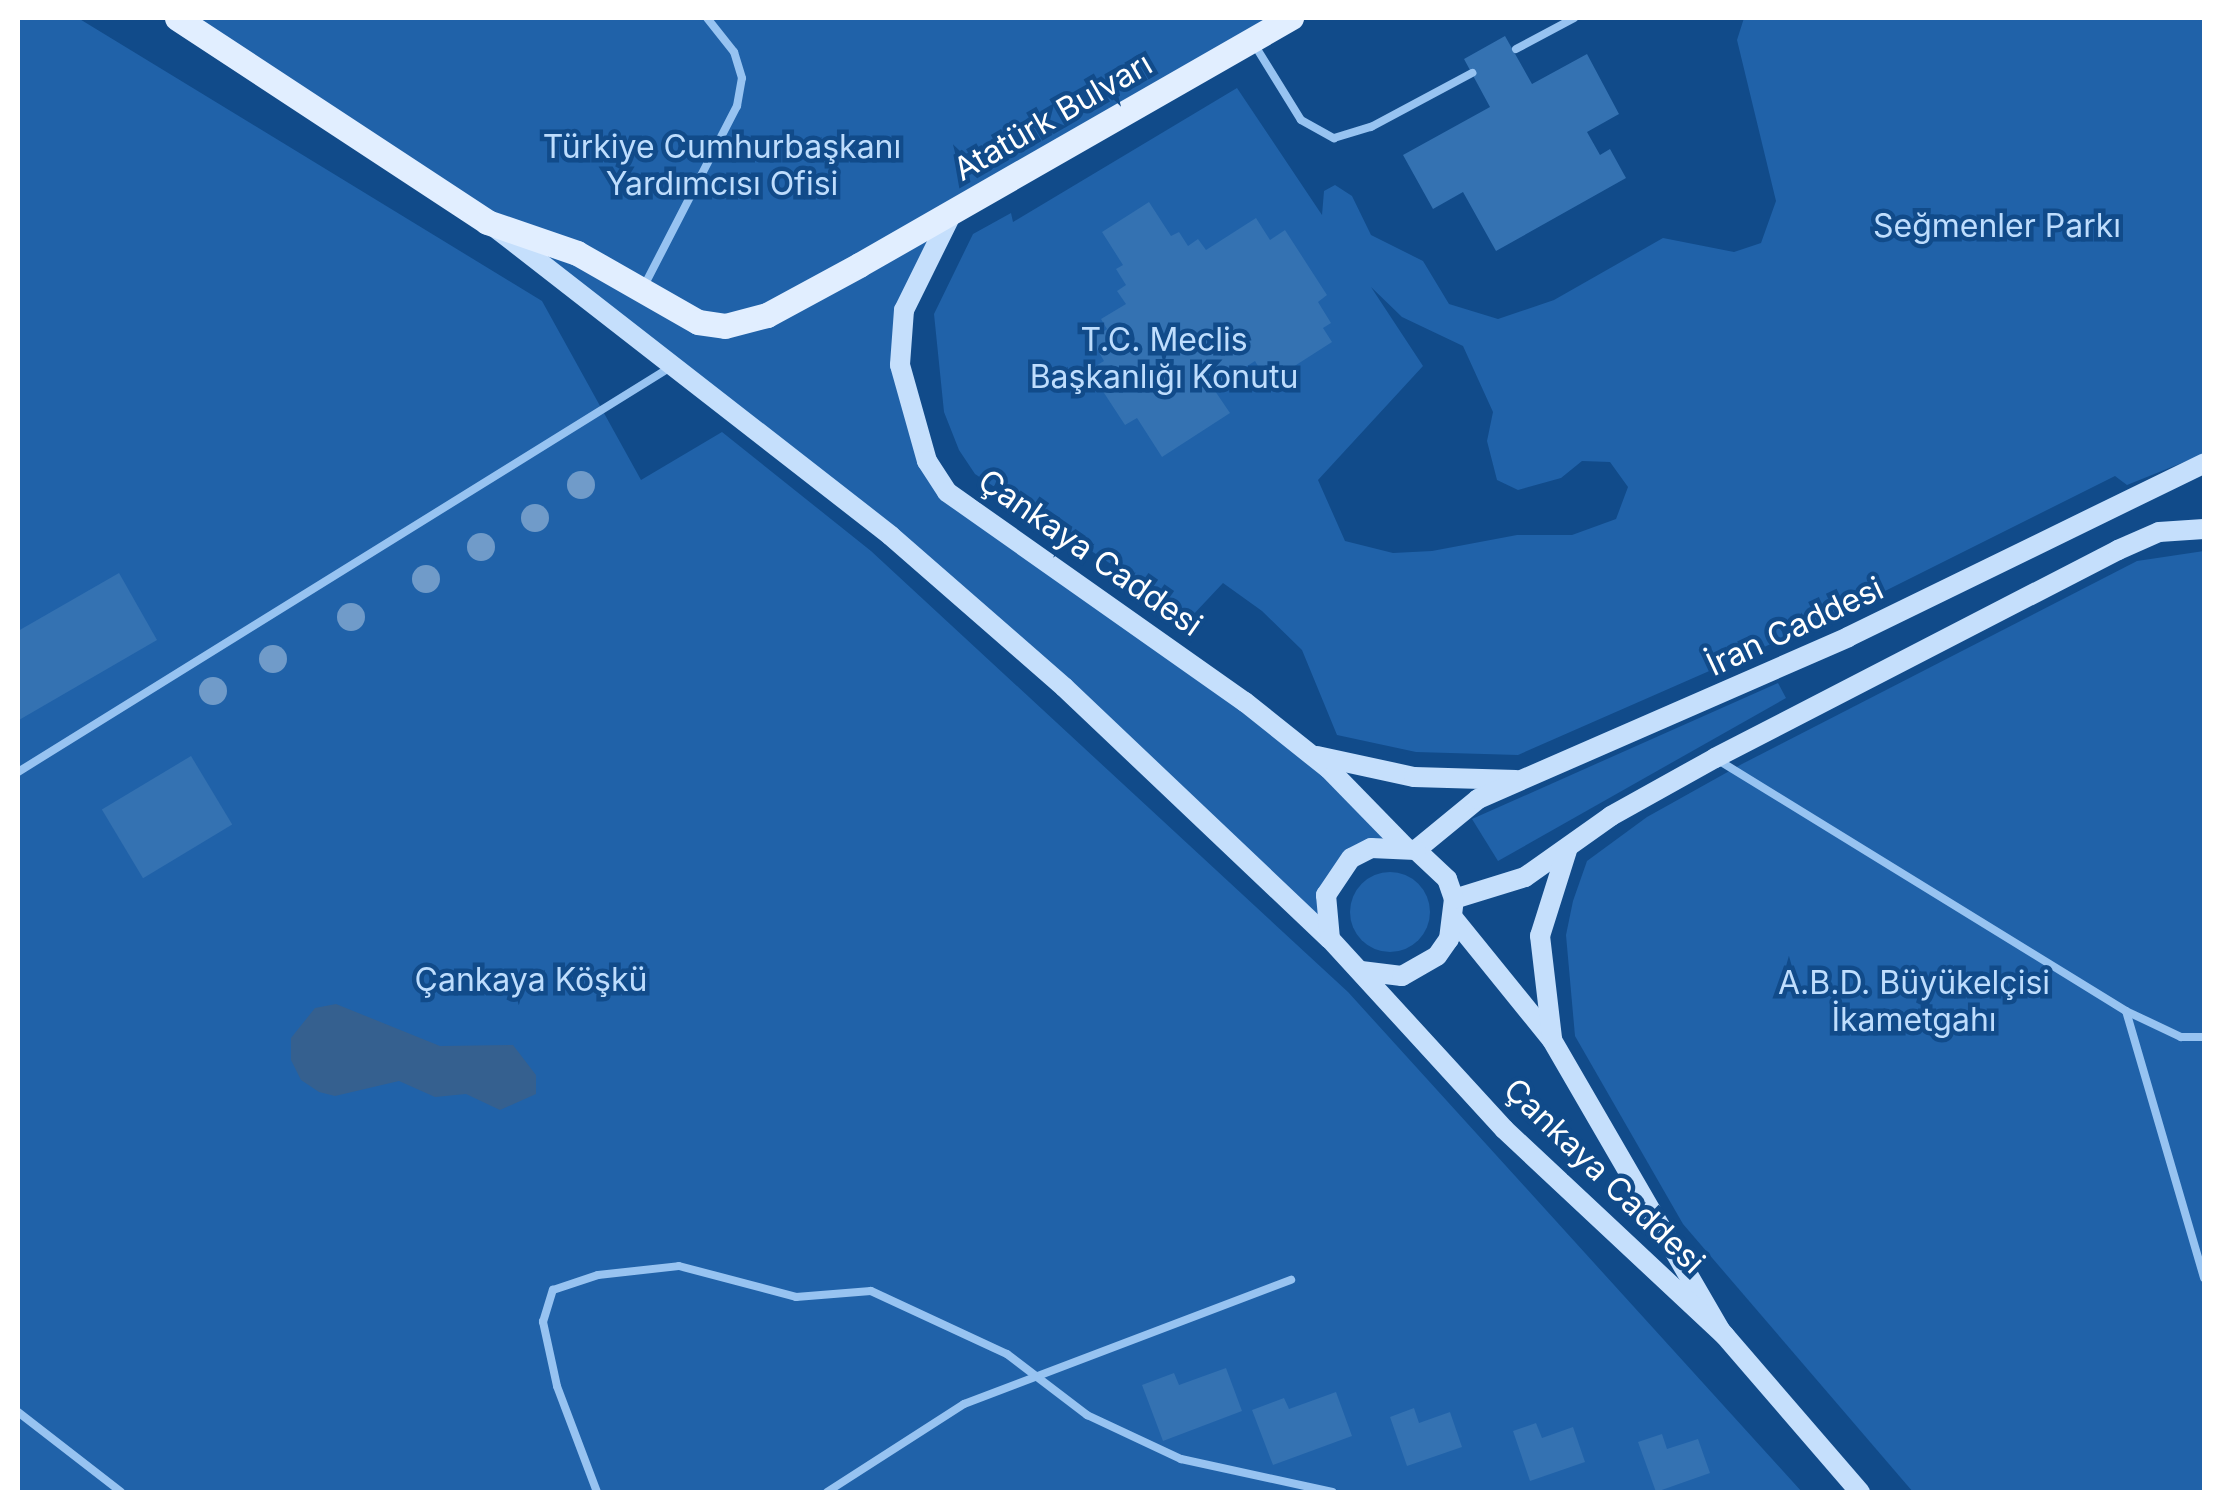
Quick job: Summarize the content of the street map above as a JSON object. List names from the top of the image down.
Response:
{
  "streets": {
    "main road": ["Atatürk Bulvarı", "Çankaya Caddesi", "İran Caddesi"]
  },
  "crossings": [
    ["Atatürk Bulvarı", "Çankaya Caddesi"],
    ["Çankaya Caddesi", "İran Caddesi"]
  ],
  "parks": [
    "Türkiye Cumhurbaşkanı Yardımcısı Ofisi",
    "Seğmenler Parkı",
    "T.C. Meclis Başkanlığı Konutu",
    "Çankaya Köşkü",
    "A.B.D. Büyükelçisi İkametgahı"
  ]
}
